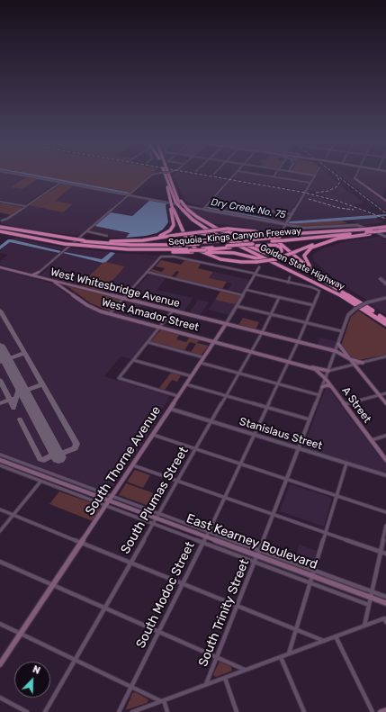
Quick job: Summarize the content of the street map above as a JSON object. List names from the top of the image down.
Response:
{
  "streets": {
    "highway": ["Sequoia–Kings Canyon Freeway", "Golden State Highway"],
    "main road": [
      "West Whitesbridge Avenue",
      "West Amador Street",
      "A Street",
      "South Thorne Avenue",
      "East Kearney Boulevard"
    ],
    "street": [
      "Stanislaus Street",
      "South Plumas Street",
      "South Modoc Street",
      "South Trinity Street"
    ]
  },
  "crossings": [
    ["West Whitesbridge Avenue", "West Amador Street"],
    ["West Whitesbridge Avenue", "South Thorne Avenue"],
    ["West Whitesbridge Avenue", "South Plumas Street"],
    ["West Whitesbridge Avenue", "South Modoc Street"],
    ["West Whitesbridge Avenue", "South Trinity Street"],
    ["West Amador Street", "A Street"],
    ["West Amador Street", "South Thorne Avenue"],
    ["West Amador Street", "South Plumas Street"],
    ["West Amador Street", "South Modoc Street"],
    ["West Amador Street", "South Trinity Street"],
    ["A Street", "South Trinity Street"],
    ["Stanislaus Street", "South Thorne Avenue"],
    ["Stanislaus Street", "South Plumas Street"],
    ["Stanislaus Street", "South Modoc Street"],
    ["Stanislaus Street", "South Trinity Street"],
    ["South Thorne Avenue", "East Kearney Boulevard"],
    ["South Plumas Street", "East Kearney Boulevard"],
    ["East Kearney Boulevard", "South Modoc Street"],
    ["East Kearney Boulevard", "South Trinity Street"]
  ],
  "water": ["Dry Creek No. 75"],
  "north": "top right"
}
